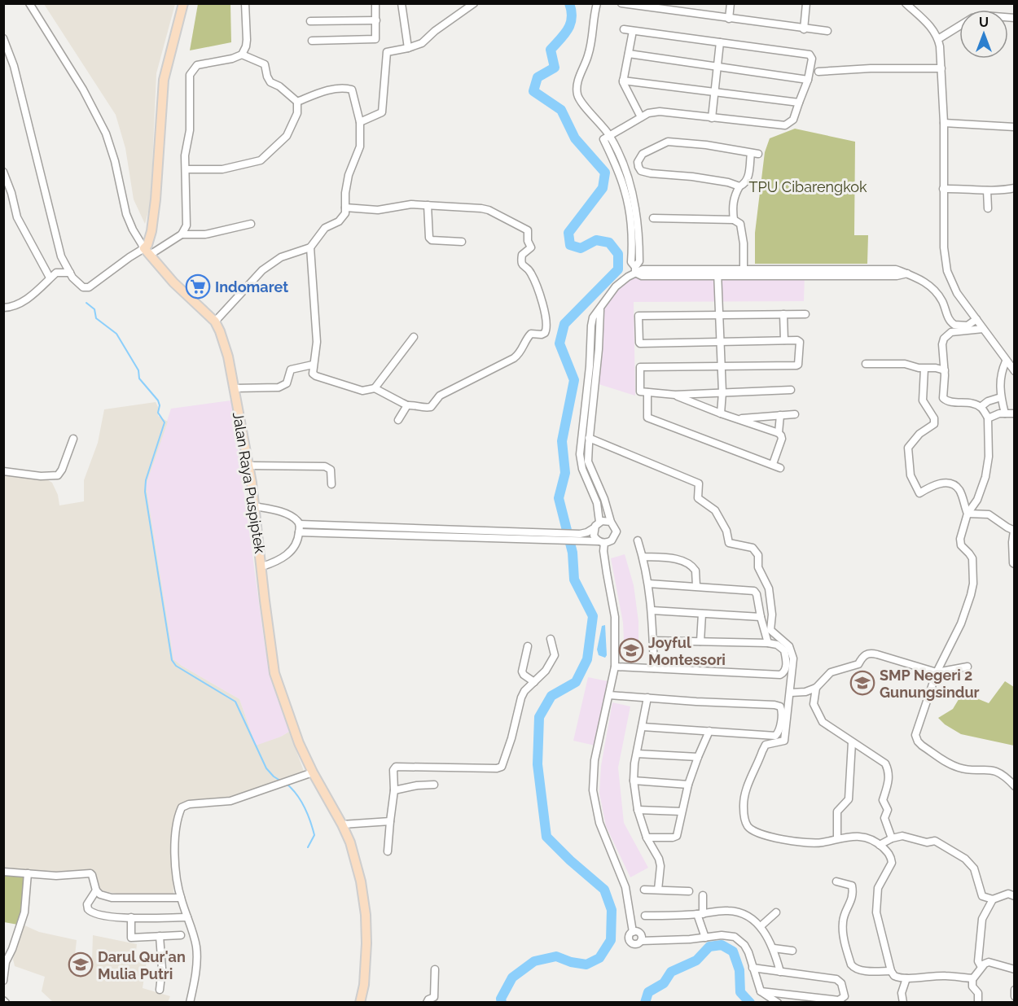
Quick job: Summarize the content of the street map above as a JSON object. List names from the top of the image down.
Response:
{
  "streets": {
    "main road": ["Jalan Raya Puspiptek"]
  },
  "parks": ["TPU Cibarengkok"],
  "places": {
    "supermarket": ["Indomaret"],
    "school or university": ["Joyful Montessori", "SMP Negeri 2 Gunungsindur", "Darul Qur'an Mulia Putri"]
  },
  "north": "top"
}
